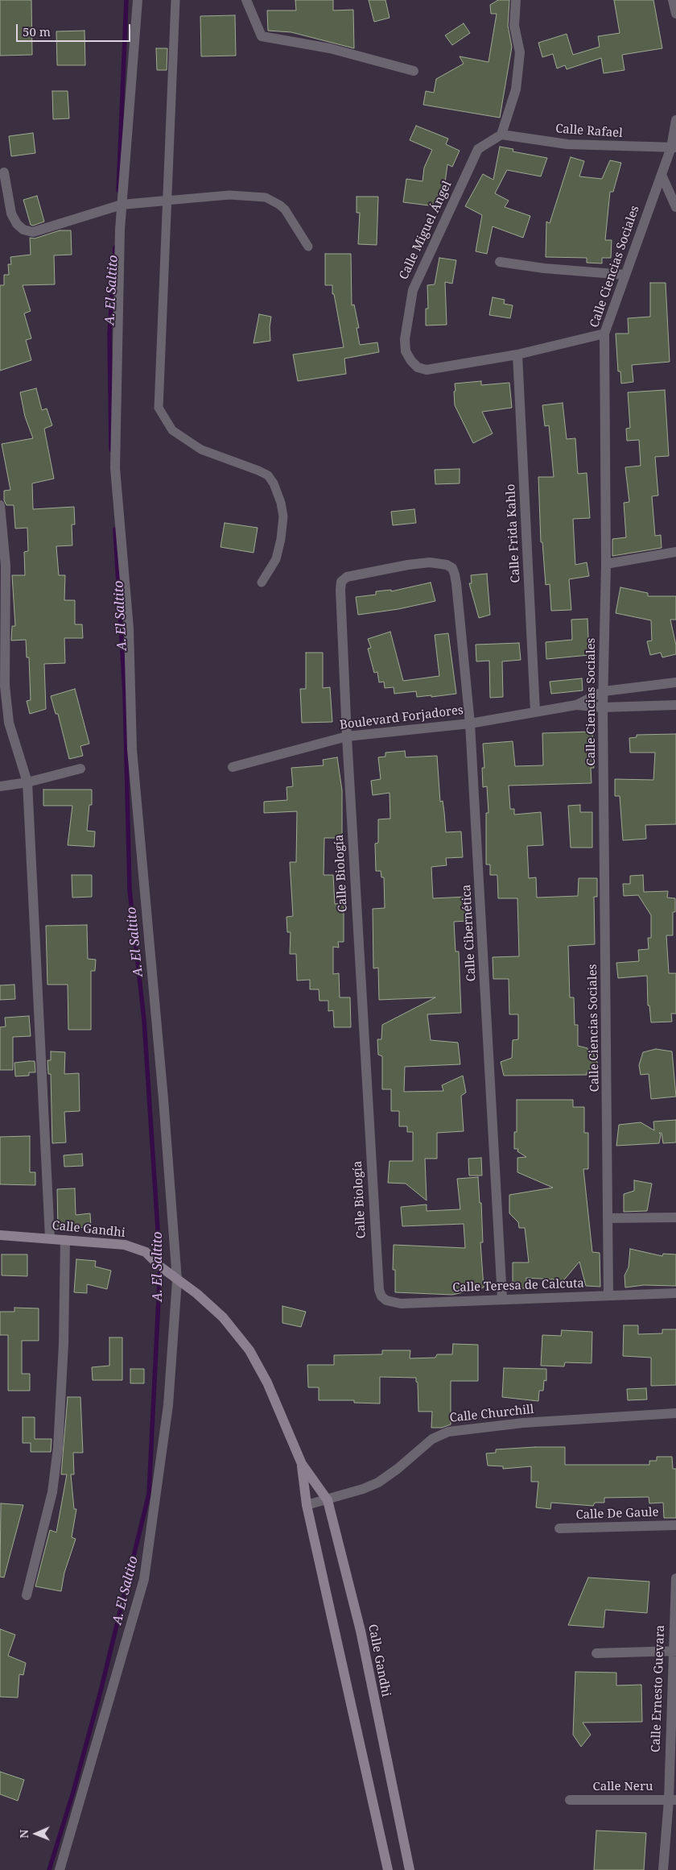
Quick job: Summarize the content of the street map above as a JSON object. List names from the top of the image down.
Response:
{
  "streets": {
    "main road": ["Calle Gandhi"],
    "street": [
      "Calle Rafael",
      "Calle Miguel Ángel",
      "Calle Ciencias Sociales",
      "Calle Frida Kahlo",
      "Boulevard Forjadores",
      "Calle Biología",
      "Calle Cibernética",
      "Calle Teresa de Calcuta",
      "Calle Churchill",
      "Calle De Gaule",
      "Calle Ernesto Guevara",
      "Calle Neru"
    ]
  },
  "crossings": [
    ["Calle Rafael", "Calle Miguel Ángel"],
    ["Calle Rafael", "Calle Ciencias Sociales"],
    ["Calle Miguel Ángel", "Calle Ciencias Sociales"],
    ["Calle Miguel Ángel", "Calle Frida Kahlo"],
    ["Calle Ciencias Sociales", "Boulevard Forjadores"],
    ["Calle Ciencias Sociales", "Calle Teresa de Calcuta"],
    ["Calle Frida Kahlo", "Boulevard Forjadores"],
    ["Boulevard Forjadores", "Calle Biología"],
    ["Boulevard Forjadores", "Calle Cibernética"],
    ["Calle Biología", "Calle Cibernética"],
    ["Calle Biología", "Calle Teresa de Calcuta"],
    ["Calle Cibernética", "Calle Teresa de Calcuta"],
    ["Calle Gandhi", "Calle Churchill"],
    ["Calle Ernesto Guevara", "Calle Neru"]
  ],
  "water": ["A. El Saltito"],
  "scale_bar": "50 m",
  "north": "left"
}
